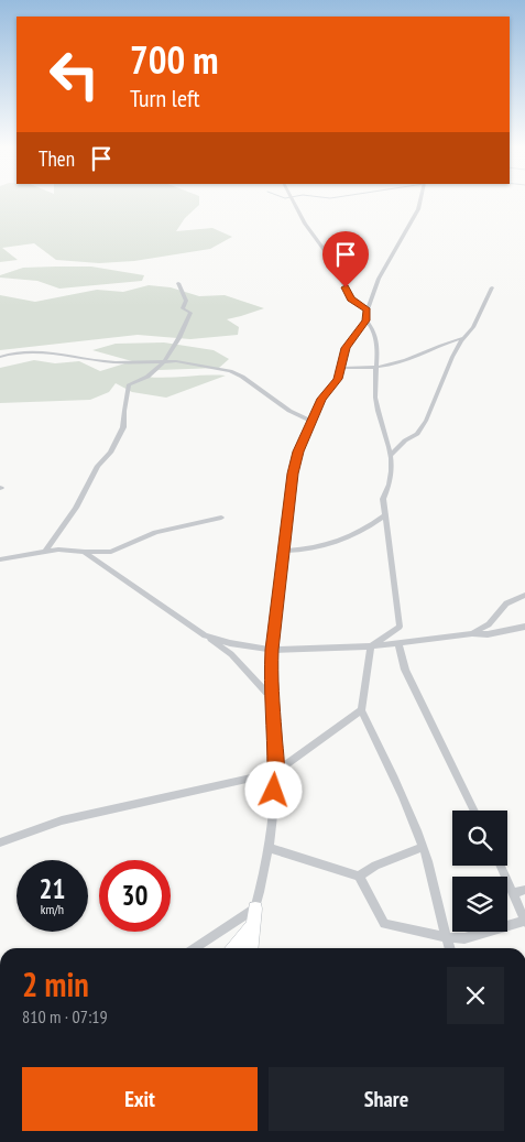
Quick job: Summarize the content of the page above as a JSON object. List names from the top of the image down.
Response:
{
  "page": {
    "turn": ["700 m", "Turn left"],
    "then": "Then",
    "speed": "21 km/h",
    "limit": "30",
    "heading": ["2 min", "810 m · 07:19"],
    "buttons": ["Exit", "Share"]
  }
}
